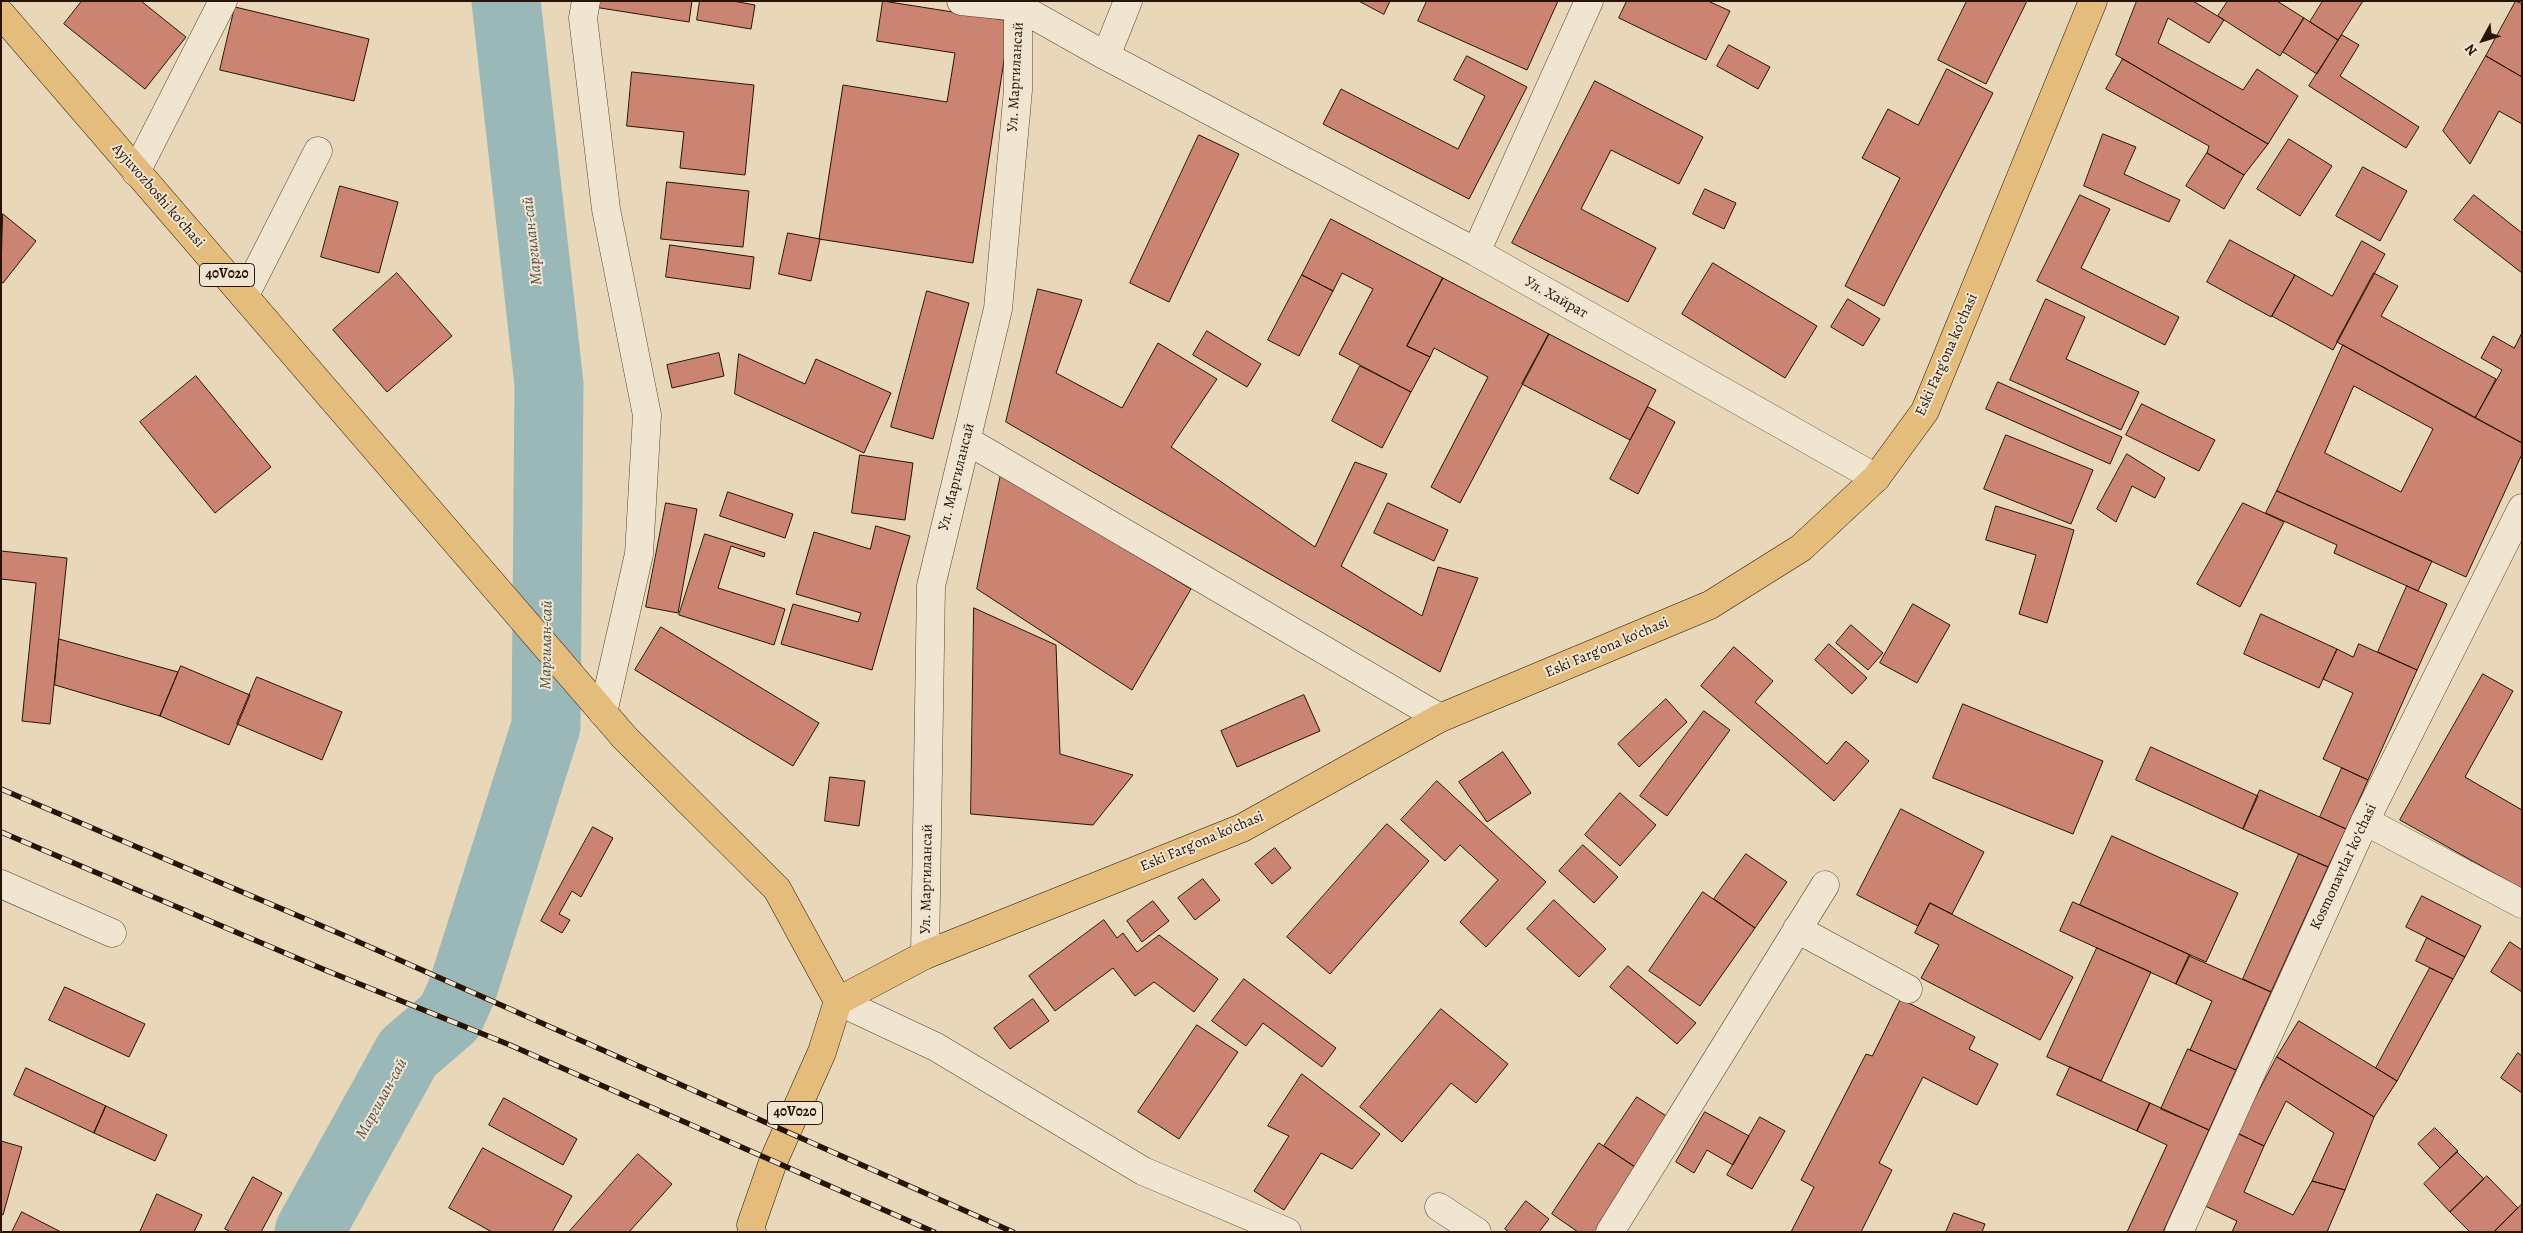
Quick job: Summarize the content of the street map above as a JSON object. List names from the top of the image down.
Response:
{
  "streets": {
    "main road": ["Ayjuvozboshi ko'chasi", "40V020", "Eski Farg'ona ko'chasi"],
    "street": ["Ул. Маргилансай", "Ул. Хайрат", "Kosmonavtlar koʻchasi"]
  },
  "crossings": [
    ["Ул. Маргилансай", "Ул. Хайрат"],
    ["Ул. Маргилансай", "Eski Farg'ona ko'chasi"],
    ["Ayjuvozboshi ko'chasi", "40V020"],
    ["40V020", "Eski Farg'ona ko'chasi"],
    ["Ул. Хайрат", "Eski Farg'ona ko'chasi"]
  ],
  "water": ["Маргилан-сай"],
  "north": "bottom left"
}
